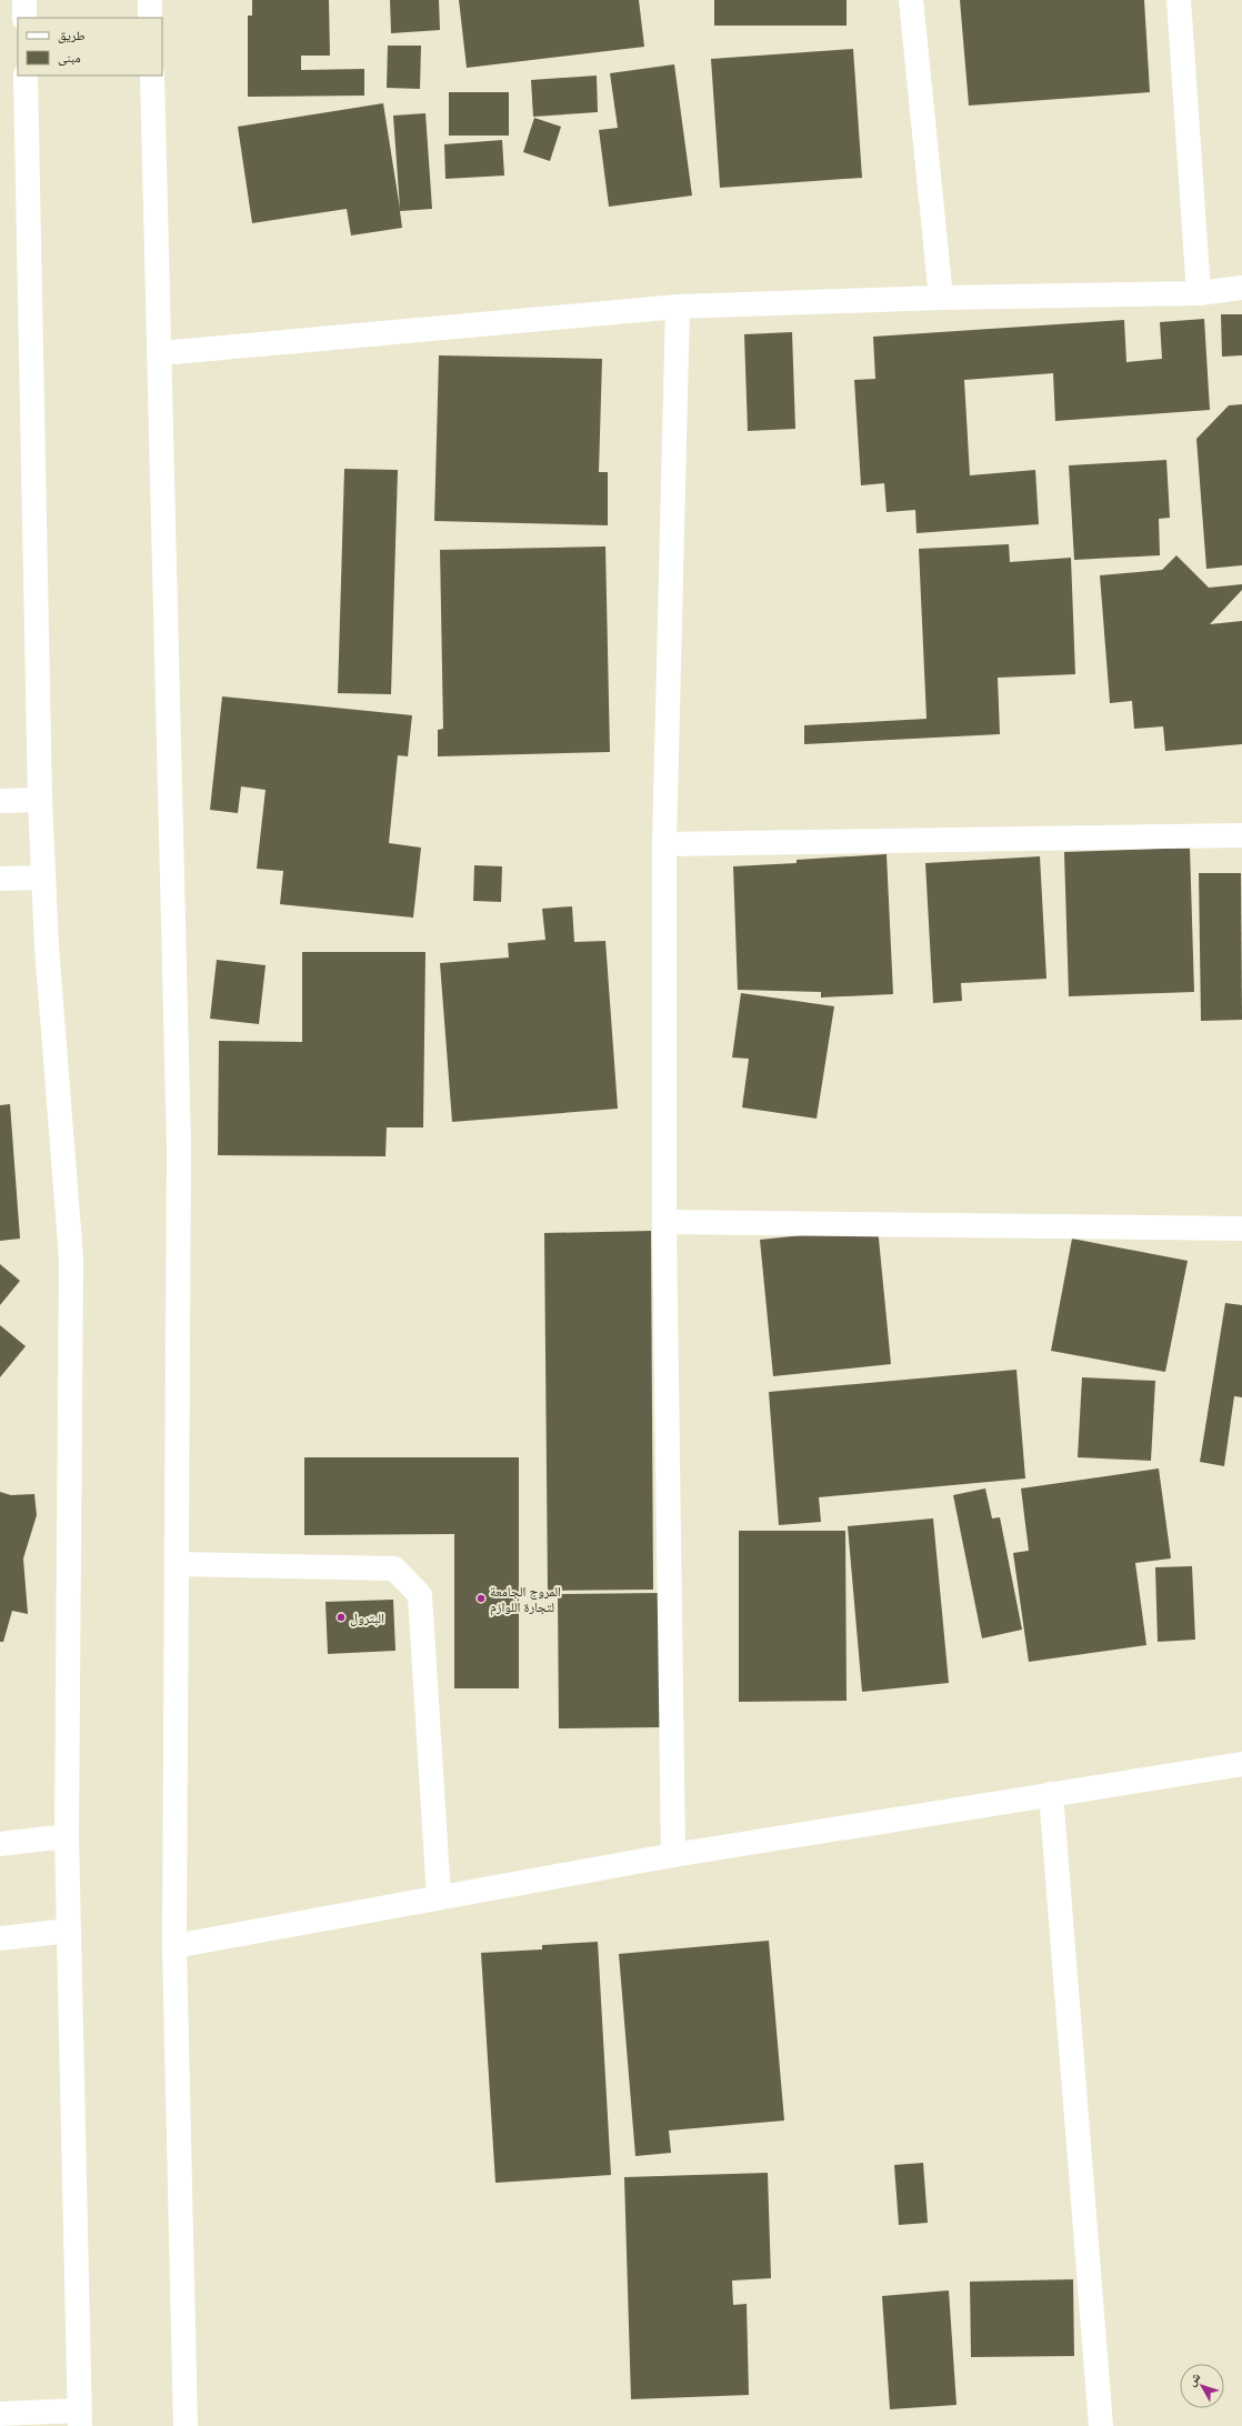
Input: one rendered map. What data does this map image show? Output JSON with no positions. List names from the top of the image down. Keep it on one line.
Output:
{"places":["المروج الجامعة لتجارة اللوازم","البترول"],"legend":["طريق","مبنى"],"north":"top left"}
